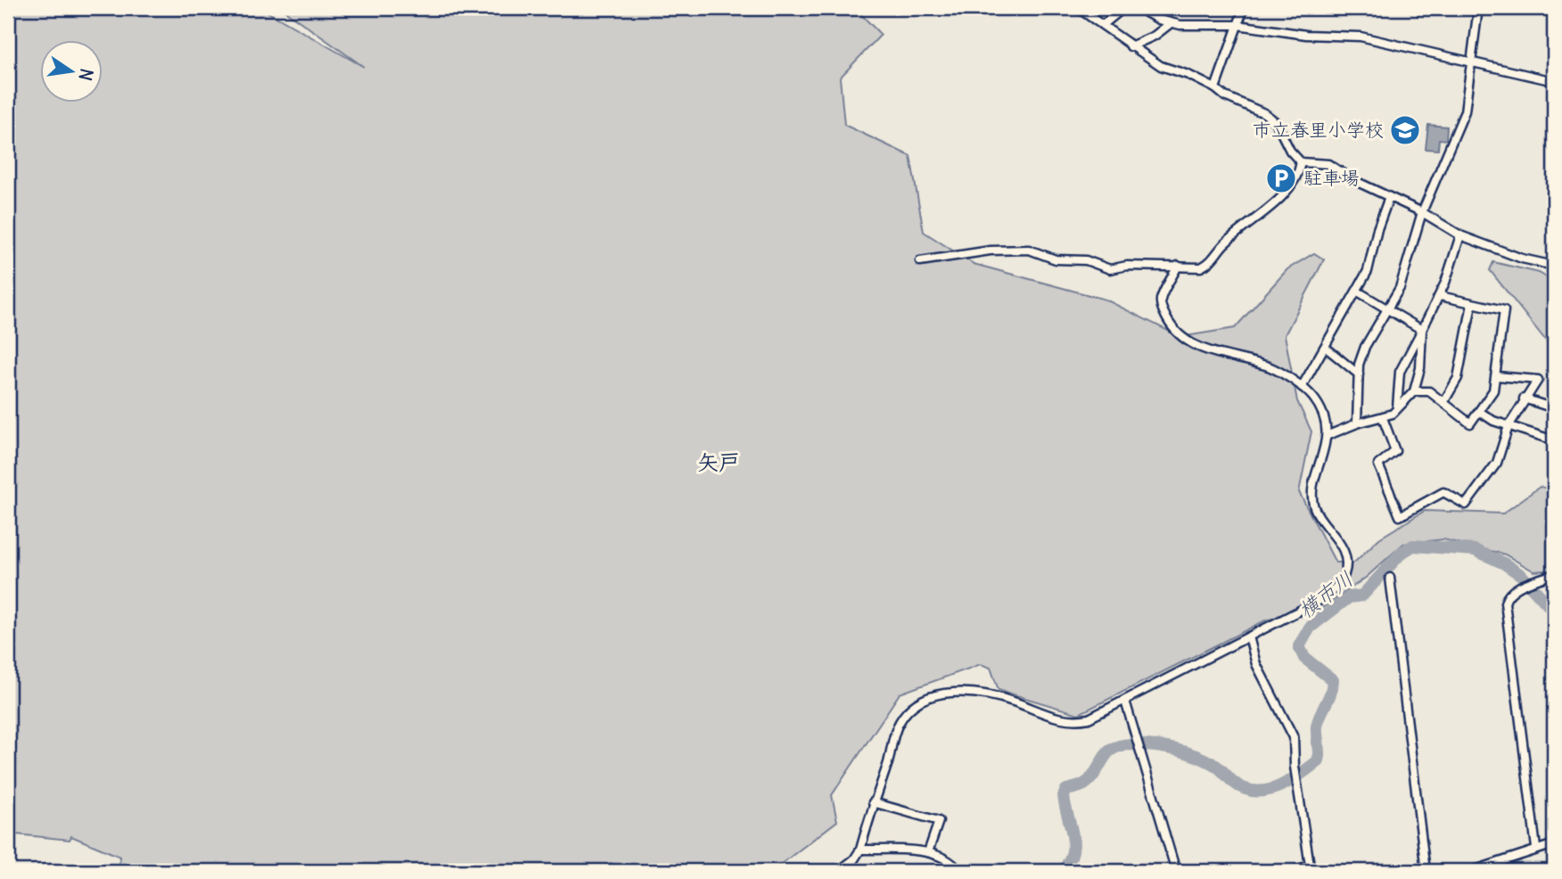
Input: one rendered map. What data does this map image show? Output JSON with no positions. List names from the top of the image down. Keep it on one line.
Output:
{"districts":["矢戸"],"water":["横市川"],"places":{"school or university":["市立春里小学校"],"parking":["駐車場"]},"north":"right"}
